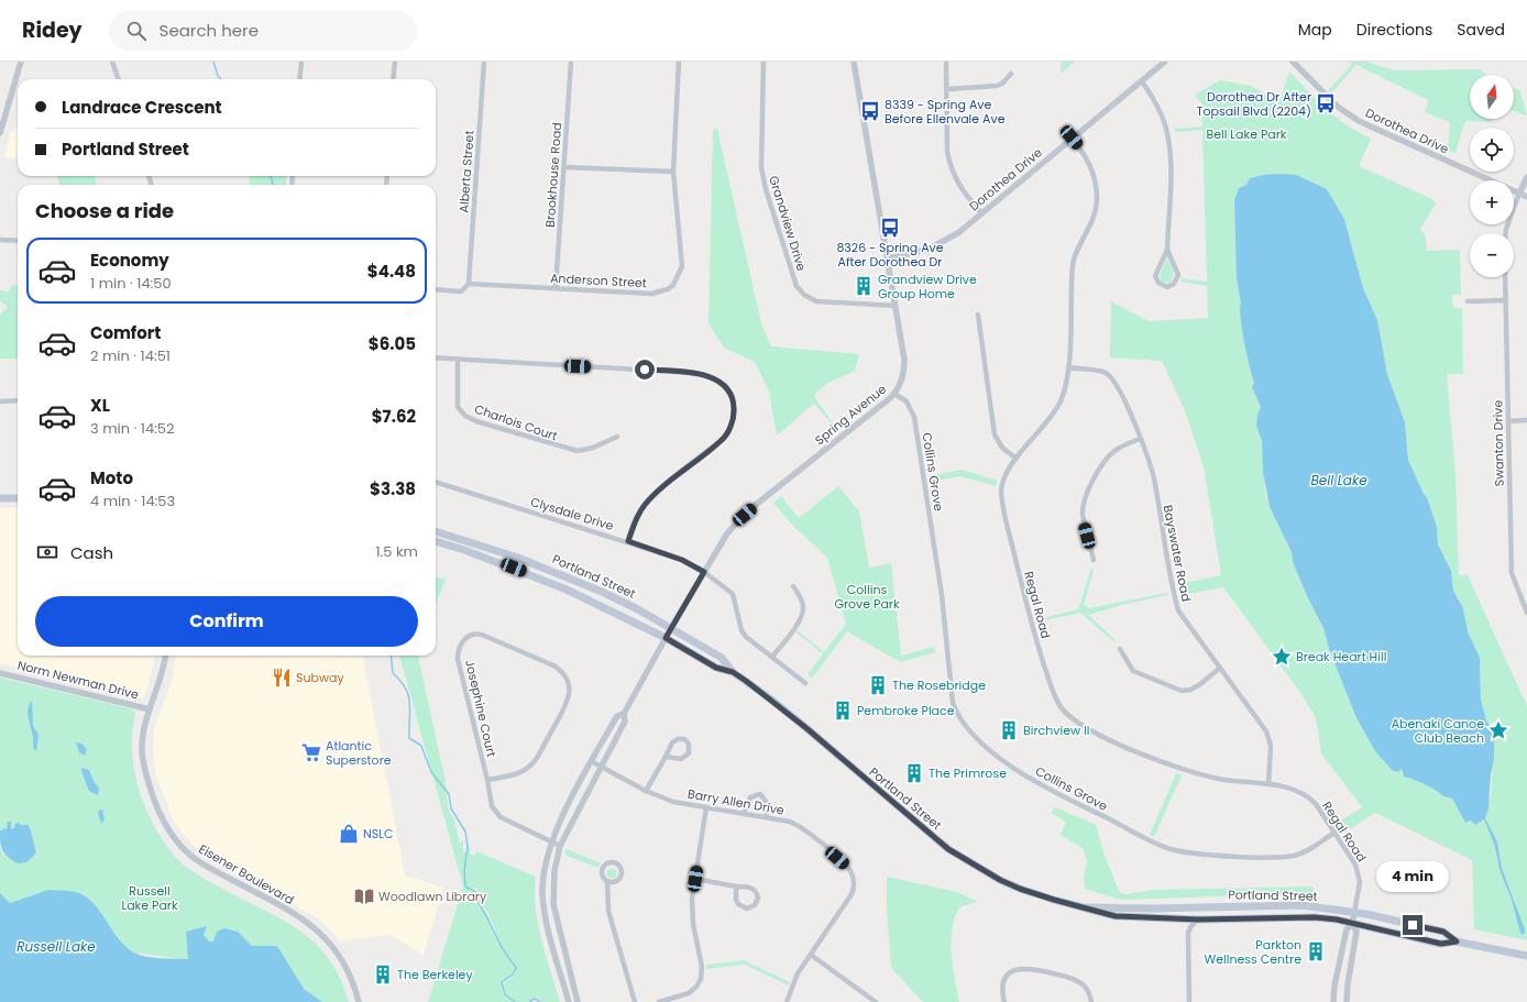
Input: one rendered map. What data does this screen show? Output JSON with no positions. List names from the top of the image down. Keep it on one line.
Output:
{"streets":{"main road":["Portland Street"],"street":["Dorothea Drive","Alberta Street","Brookhouse Road","Grandview Drive","Anderson Street","Spring Avenue","Charlois Court","Swanton Drive","Collins Grove","Clysdale Drive","Bayswater Road","Regal Road","Norm Newman Drive","Josephine Court","Barry Allen Drive","Eisener Boulevard"]},"crossings":[["Dorothea Drive","Spring Avenue"],["Dorothea Drive","Regal Road"],["Alberta Street","Anderson Street"],["Brookhouse Road","Anderson Street"],["Grandview Drive","Spring Avenue"],["Spring Avenue","Collins Grove"],["Spring Avenue","Clysdale Drive"],["Spring Avenue","Portland Street"],["Collins Grove","Regal Road"],["Bayswater Road","Regal Road"],["Portland Street","Regal Road"],["Norm Newman Drive","Eisener Boulevard"]],"water":["Bell Lake","Russell Lake"],"parks":["Bell Lake Park","Collins Grove Park","Russell Lake Park"],"places":{"bus stop":["Dorothea Dr After Topsail Blvd (2204)","8339 - Spring Ave Before Ellenvale Ave","8326 - Spring Ave After Dorothea Dr"],"building":["Grandview Drive Group Home","The Rosebridge","Pembroke Place","Birchview II","The Primrose","Parkton Wellness Centre","The Berkeley"],"place":["Break Heart Hill","Abenaki Canoe Club Beach"],"restaurant":["Subway"],"supermarket":["Atlantic Superstore"],"shop":["NSLC"],"library":["Woodlawn Library"]},"north":"top","page":{"header":"Ridey","search":"Search here","nav":["Map","Directions","Saved"],"map_buttons":["+","−"],"banner":["Landrace Crescent","Portland Street"],"heading":"Choose a ride","list":[{"name":"Economy","note":"1 min · 14:50","value":"$4.48"},{"name":"Comfort","note":"2 min · 14:51","value":"$6.05"},{"name":"XL","note":"3 min · 14:52","value":"$7.62"},{"name":"Moto","note":"4 min · 14:53","value":"$3.38"}],"pay":["Cash","1.5 km"],"buttons":"Confirm","bubble":"4 min"}}
